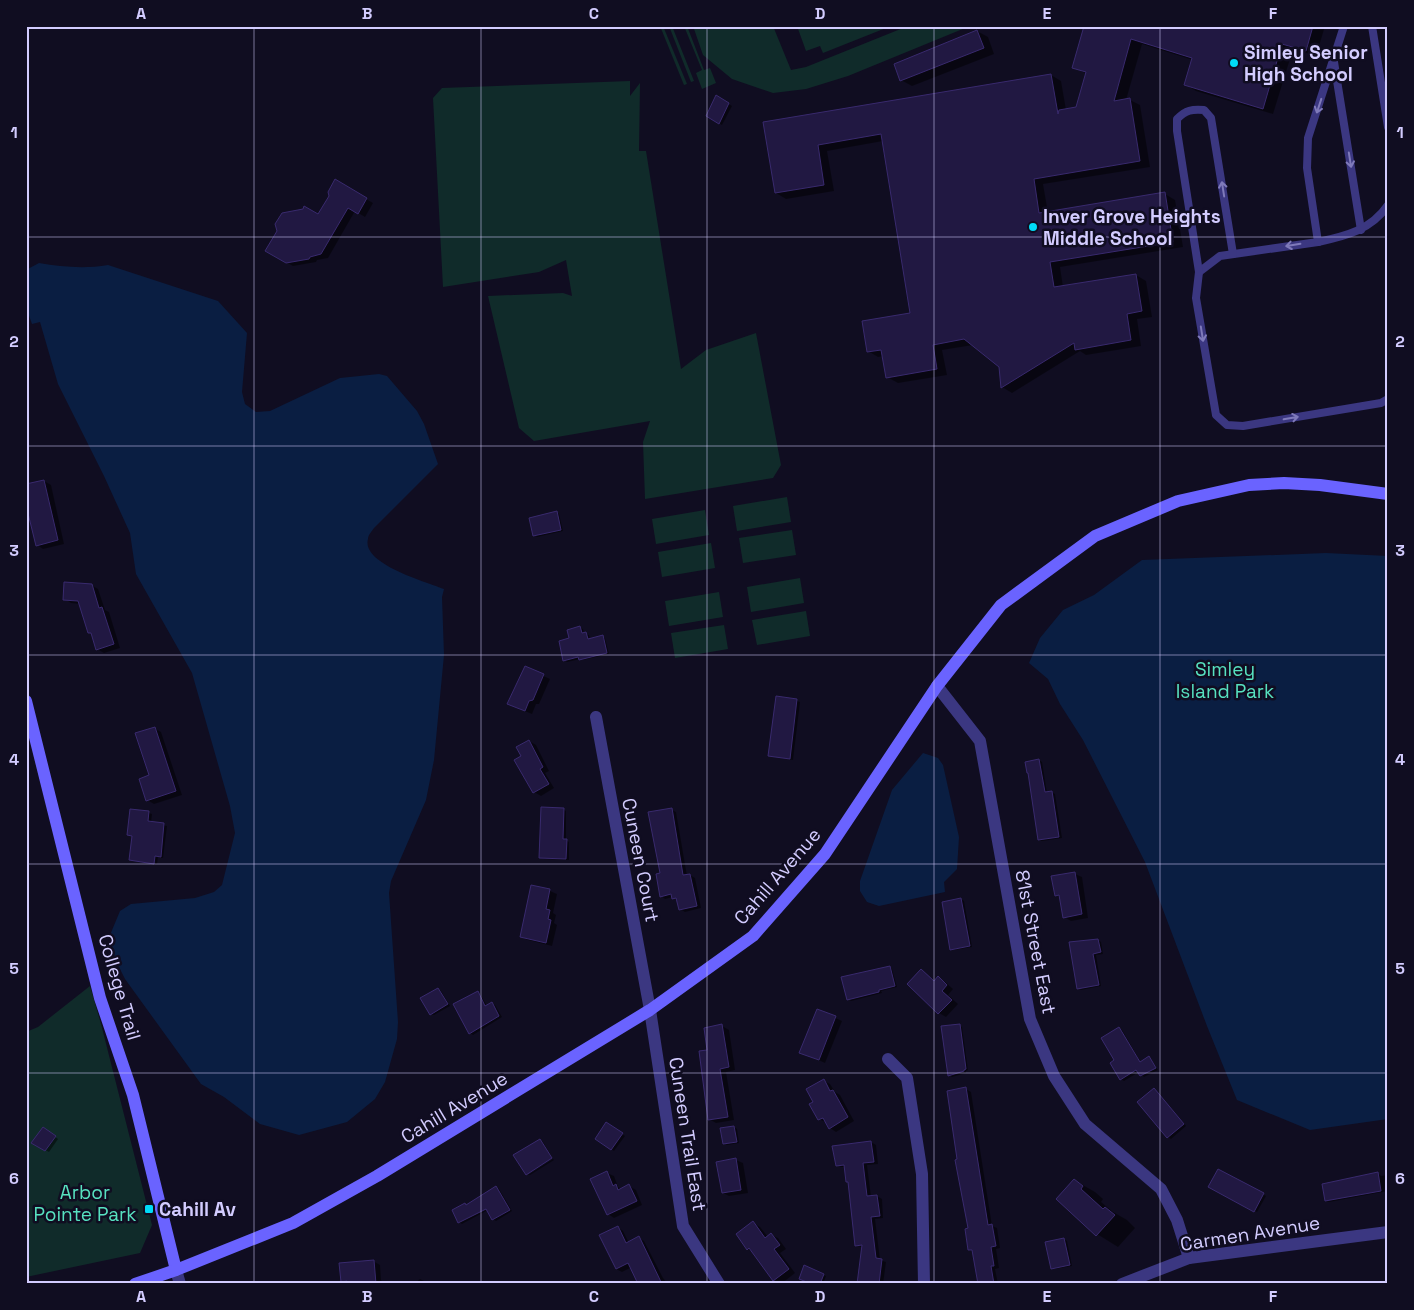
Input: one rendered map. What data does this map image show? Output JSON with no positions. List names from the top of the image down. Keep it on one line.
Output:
{"streets":{"street":["Cuneen Court","Cahill Avenue","81st Street East","College Trail","Cuneen Trail East","Carmen Avenue"]},"crossings":[["Cuneen Court","Cahill Avenue"],["Cuneen Court","Cuneen Trail East"],["Cahill Avenue","81st Street East"],["Cahill Avenue","College Trail"],["Cahill Avenue","Cuneen Trail East"],["81st Street East","Carmen Avenue"]],"parks":["Simley Island Park","Arbor Pointe Park"],"places":{"other":["Simley Senior High School","Inver Grove Heights Middle School"],"transit":["Cahill Av"]},"grid":{"columns":["A","B","C","D","E","F"],"rows":["1","2","3","4","5","6"]}}
